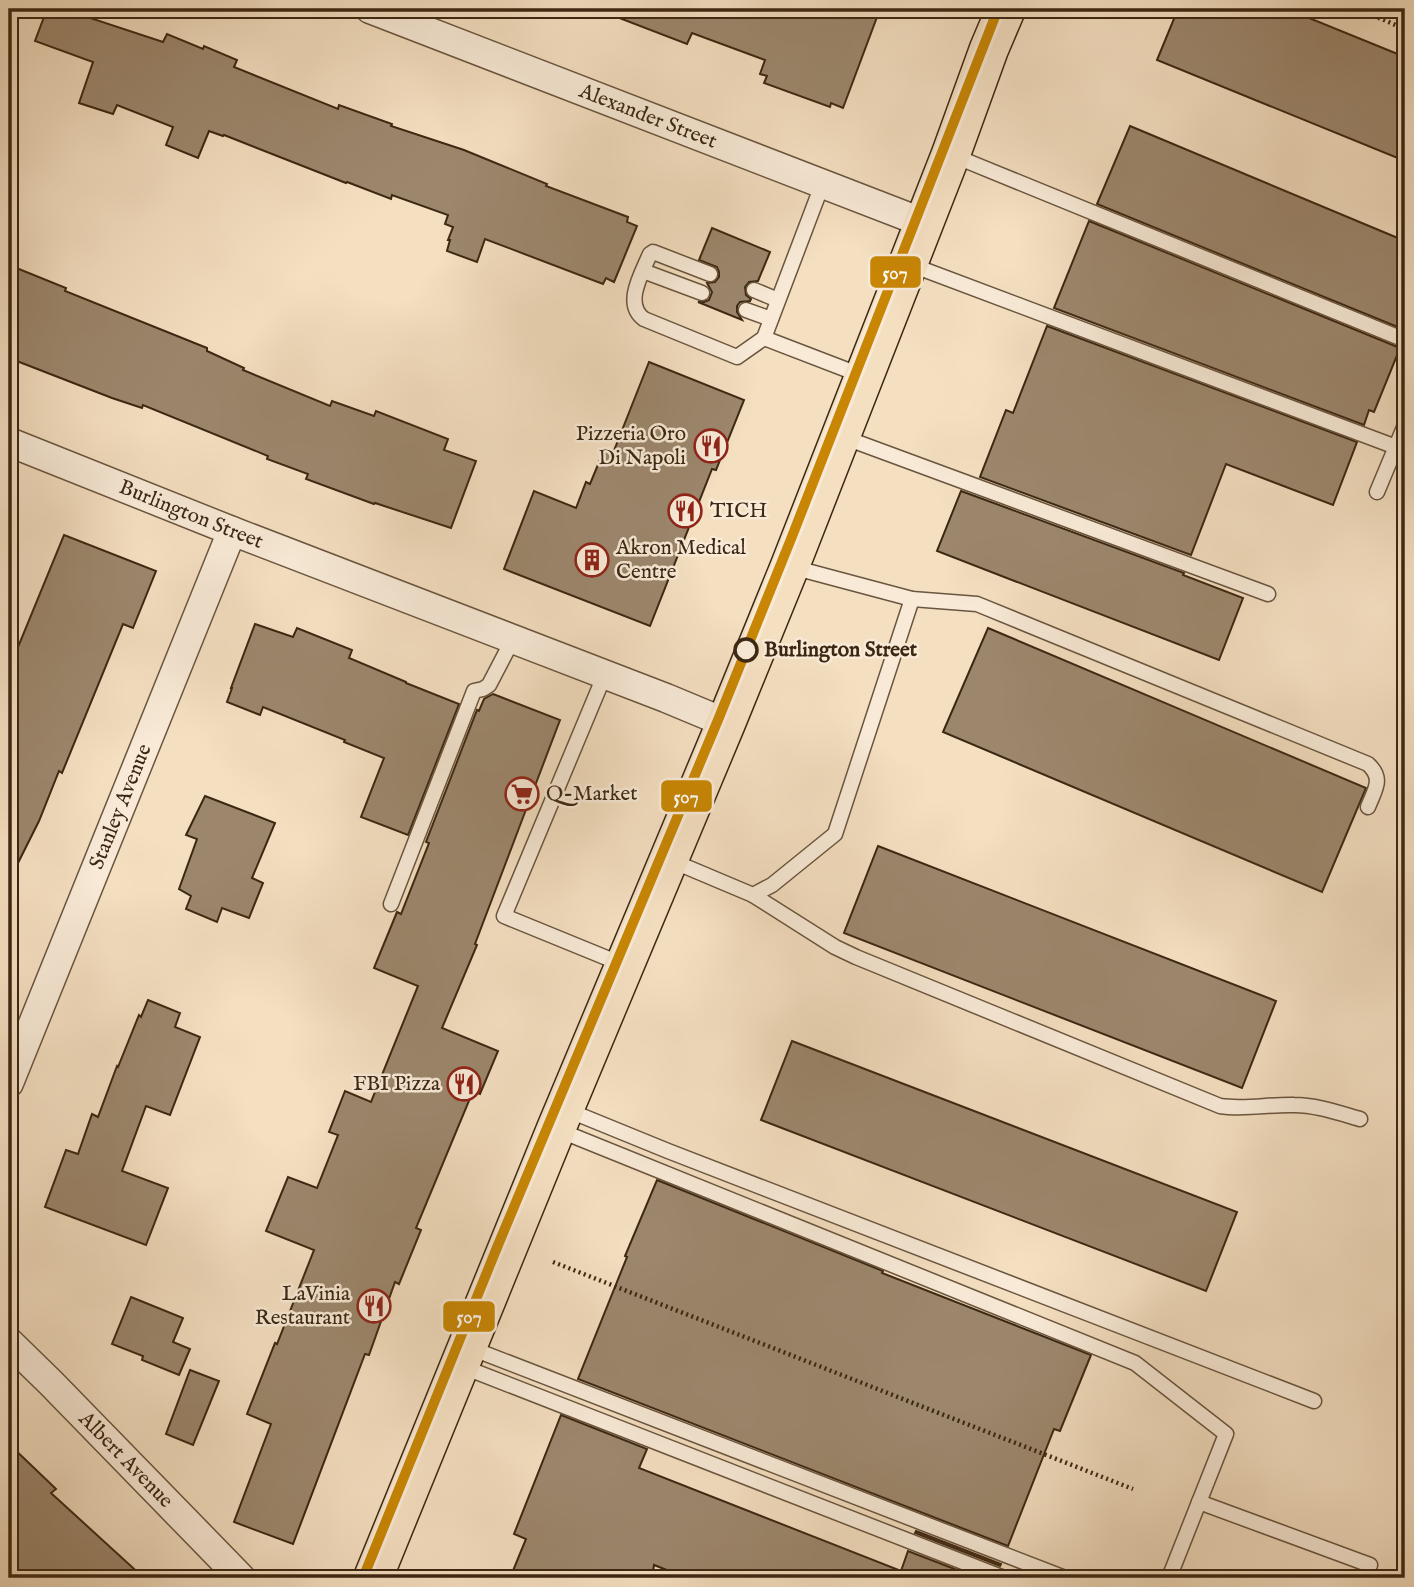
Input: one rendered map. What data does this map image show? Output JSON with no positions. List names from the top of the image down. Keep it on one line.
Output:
{"streets":{"street":["Alexander Street","Burlington Street","Stanley Avenue","Albert Avenue"]},"crossings":[["Burlington Street","Stanley Avenue"]],"places":{"restaurant":["Pizzeria Oro Di Napoli","TICH","FBI Pizza","LaVinia Restaurant"],"building":["Akron Medical Centre"],"other":["Burlington Street"],"supermarket":["Q-Market"]},"lines":["transit line 507"]}
